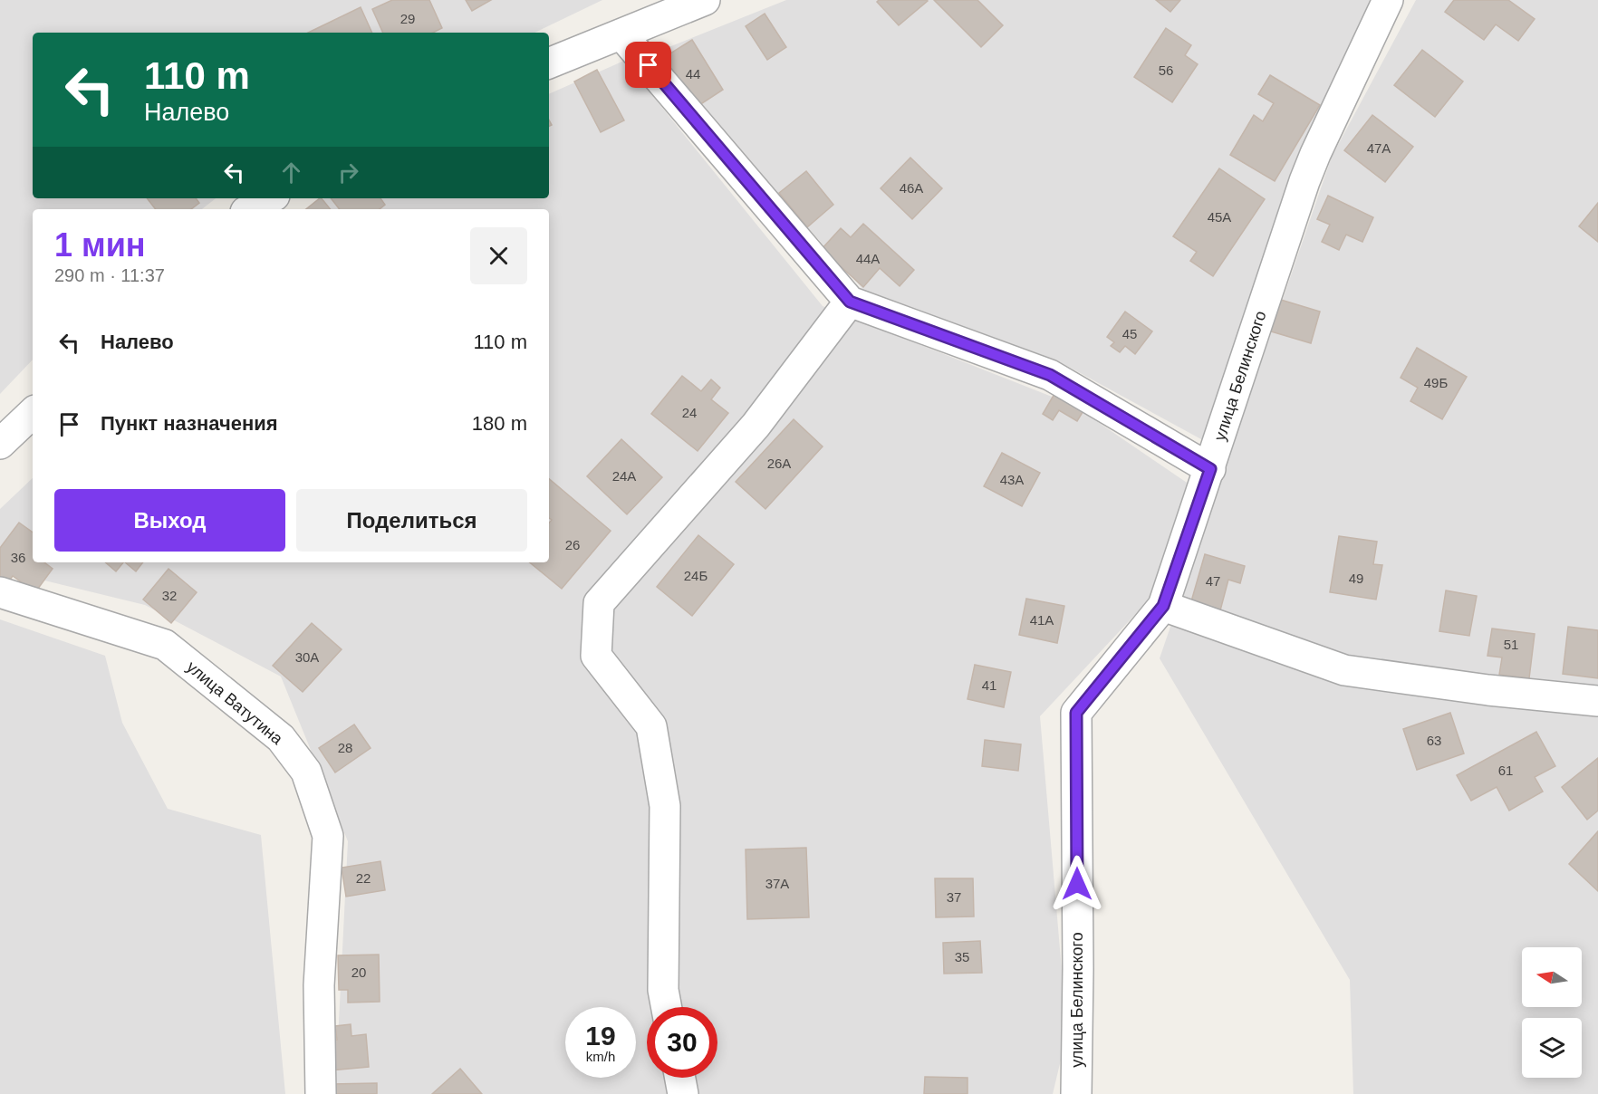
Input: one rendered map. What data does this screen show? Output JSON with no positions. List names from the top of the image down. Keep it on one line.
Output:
{"streets":{"street":["улица Белинского","улица Ватутина"]},"house_numbers":["29","56","44","47А","46А","45А","44А","45","49Б","24","26А","24А","43А","26","36","24Б","49","47","32","41А","51","30А","41","63","28","61","22","37А","37","35","20"],"north":"left","page":{"turn":["110 m","Налево"],"heading":["1 мин","290 m · 11:37"],"list":[{"name":"Налево","value":"110 m"},{"name":"Пункт назначения","value":"180 m"}],"buttons":["Выход","Поделиться"],"speed":"19 km/h","limit":"30"}}
